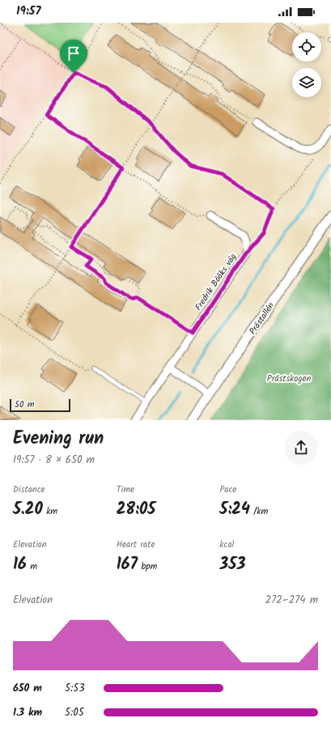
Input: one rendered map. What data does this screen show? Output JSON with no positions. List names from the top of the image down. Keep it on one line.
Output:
{"streets":{"street":["Fredrik Bööks väg","Prästallén"]},"parks":["Prästskogen"],"scale_bar":"50 m","page":{"status":"19:57","scale":"50 m","heading":["Evening run","19:57 · 8 × 650 m"],"stats":[["Distance","5.20 km"],["Time","28:05"],["Pace","5:24 /km"],["Elevation","16 m"],["Heart rate","167 bpm"],["kcal","353"]],"chart":["Elevation","272–274 m"],"list":[{"name":"650 m","note":"5:53"},{"name":"1.3 km","note":"5:05"}]}}
